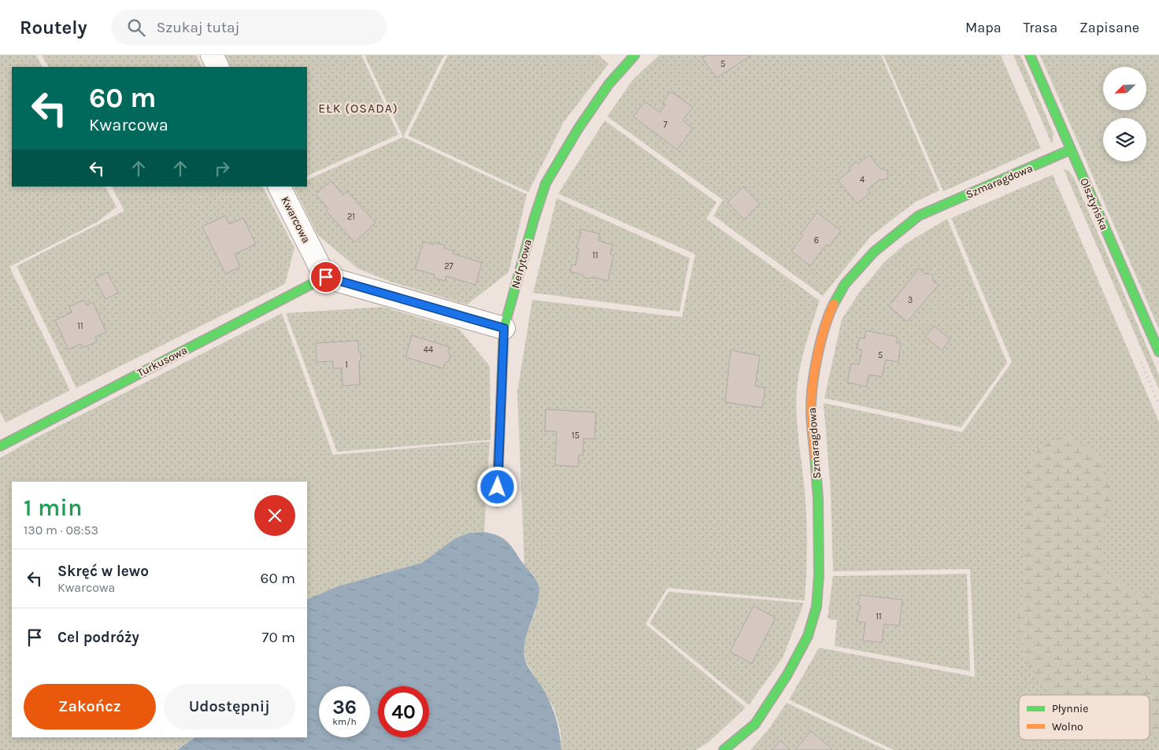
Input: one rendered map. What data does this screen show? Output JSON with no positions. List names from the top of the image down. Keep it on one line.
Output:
{"streets":{"street":["Szmaragdowa","Olsztyńska","Kwarcowa","Nefrytowa","Turkusowa"]},"crossings":[["Szmaragdowa","Olsztyńska"],["Kwarcowa","Turkusowa"]],"districts":["EŁK (OSADA)"],"house_numbers":["5","7","4","21","6","11","27","3","11","44","5","1","15","11"],"legend":["Płynnie","Wolno"],"north":"bottom left","page":{"header":"Routely","search":"Szukaj tutaj","nav":["Mapa","Trasa","Zapisane"],"turn":["60 m","Kwarcowa"],"heading":["1 min","130 m · 08:53"],"list":[{"name":"Skręć w lewo","note":"Kwarcowa","value":"60 m"},{"name":"Cel podróży","value":"70 m"}],"buttons":["Zakończ","Udostępnij"],"speed":"36 km/h","limit":"40"}}
